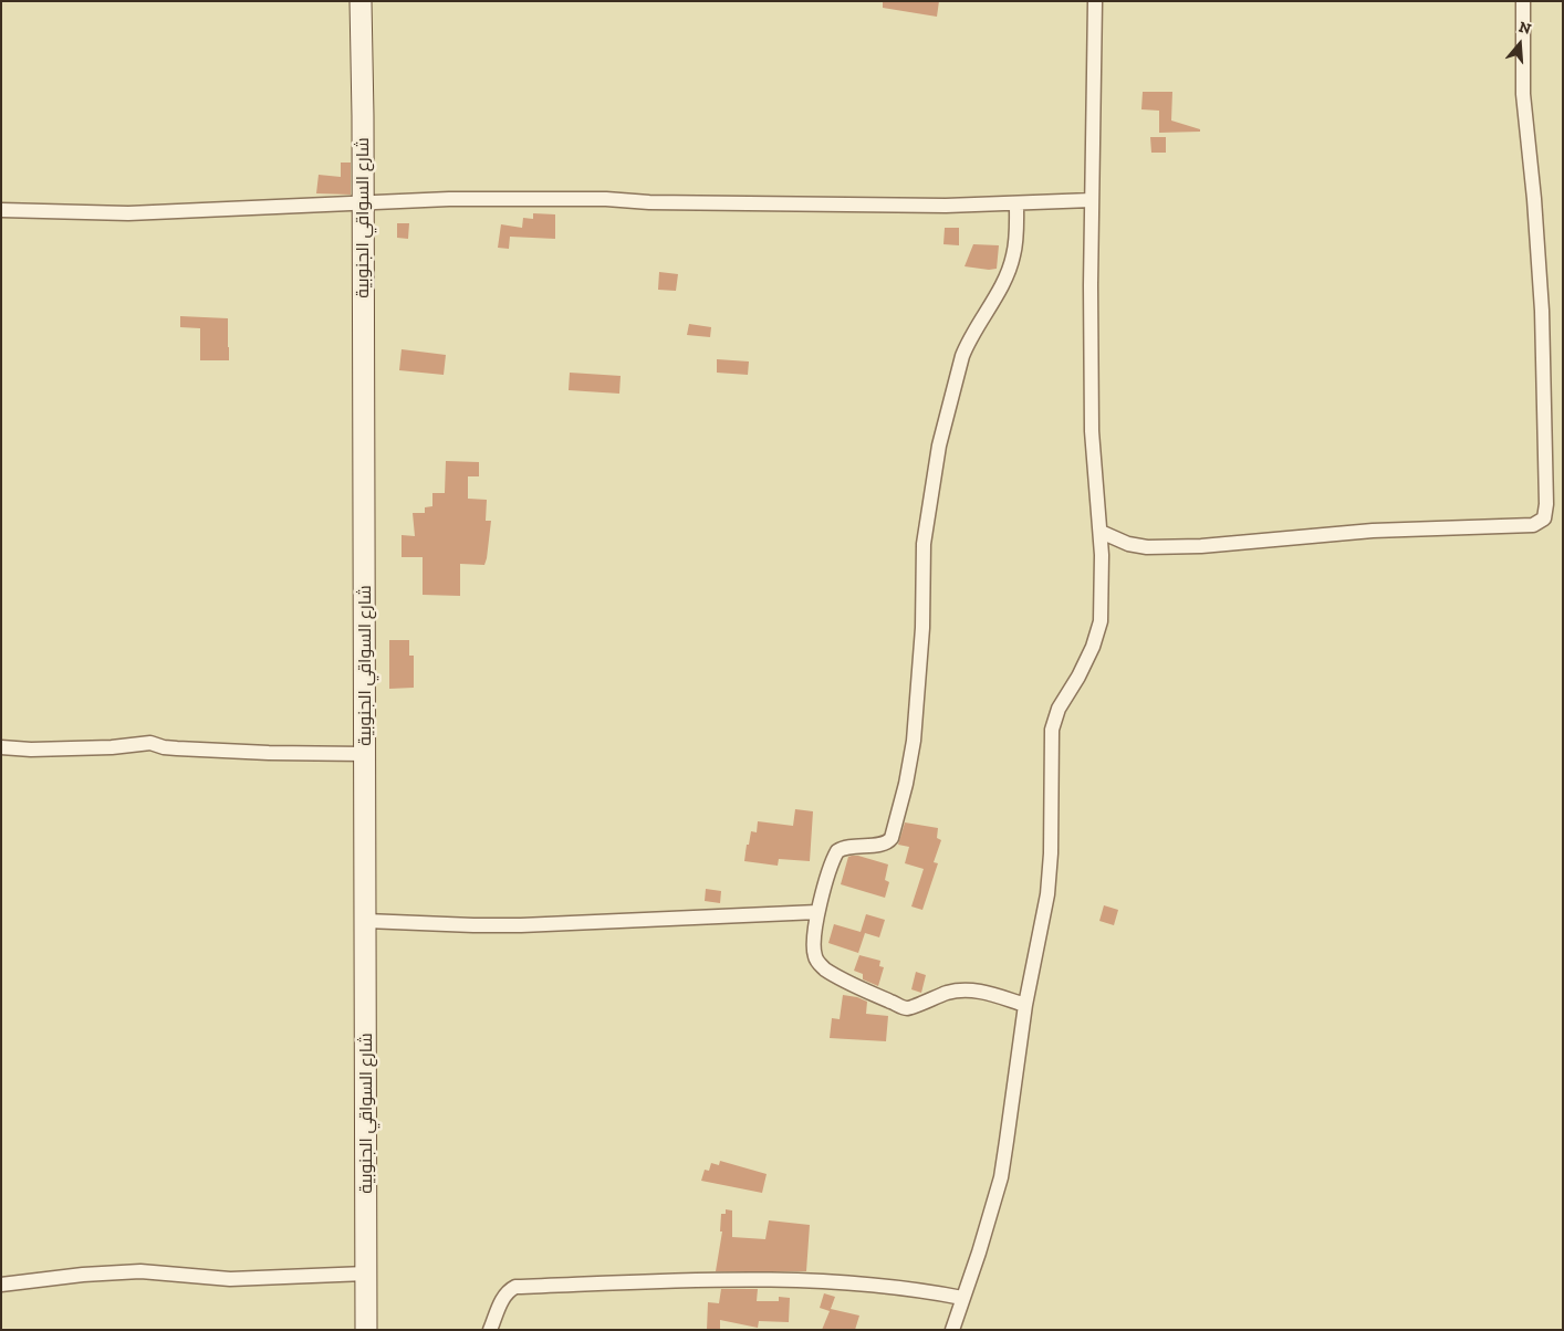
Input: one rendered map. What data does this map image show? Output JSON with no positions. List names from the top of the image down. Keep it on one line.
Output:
{"streets":{"street":["شارع السواقي الجنوبية"]},"north":"top"}
